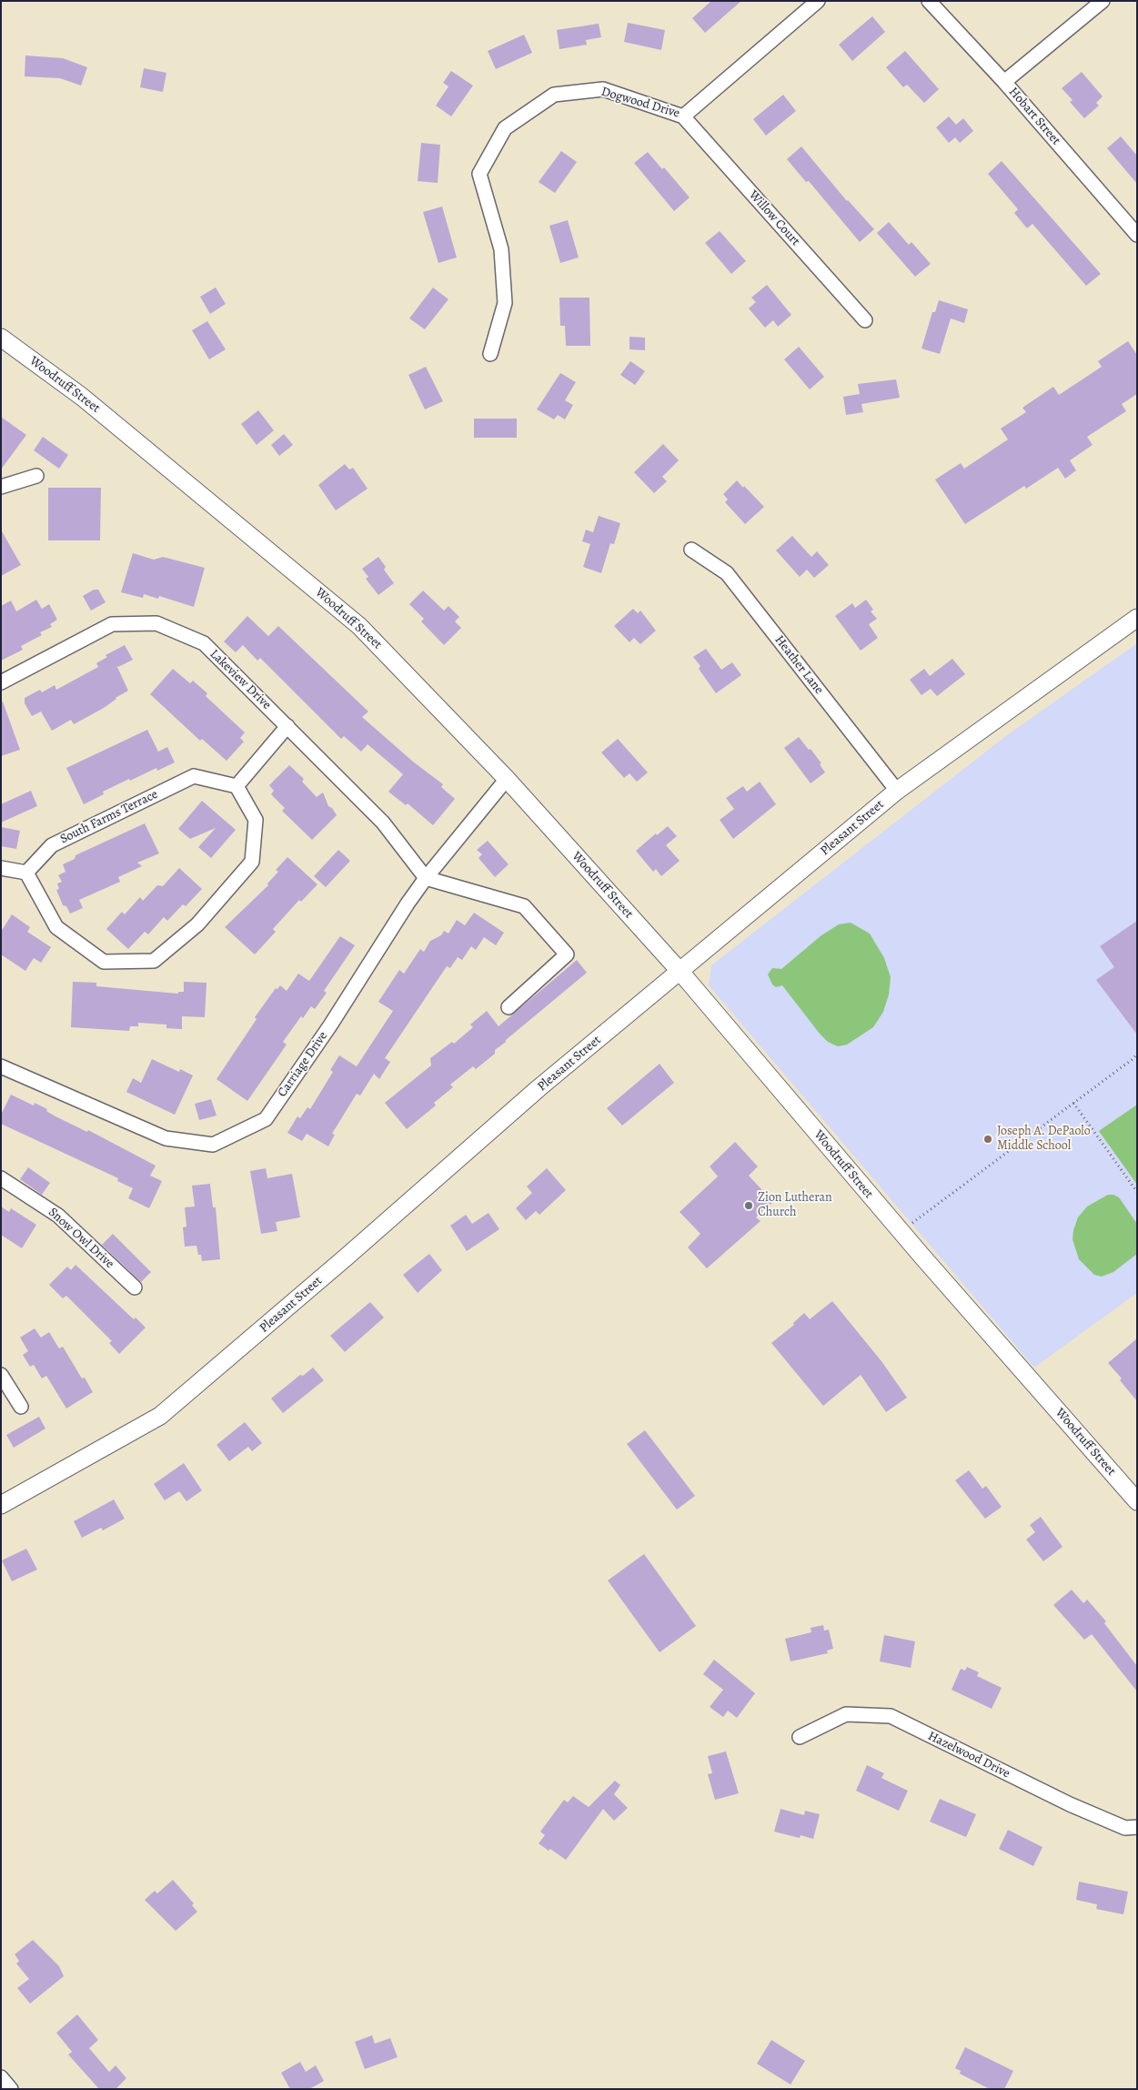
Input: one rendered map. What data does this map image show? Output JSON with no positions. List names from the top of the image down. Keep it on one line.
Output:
{"streets":{"street":["Dogwood Drive","Hobart Street","Willow Court","Woodruff Street","Heather Lane","Lakeview Drive","South Farms Terrace","Pleasant Street","Carriage Drive","Snow Owl Drive","Hazelwood Drive"]},"crossings":[["Dogwood Drive","Willow Court"],["Woodruff Street","Pleasant Street"],["Woodruff Street","Carriage Drive"],["Heather Lane","Pleasant Street"],["Lakeview Drive","Carriage Drive"]],"places":["Joseph A. DePaolo Middle School","Zion Lutheran Church"]}
